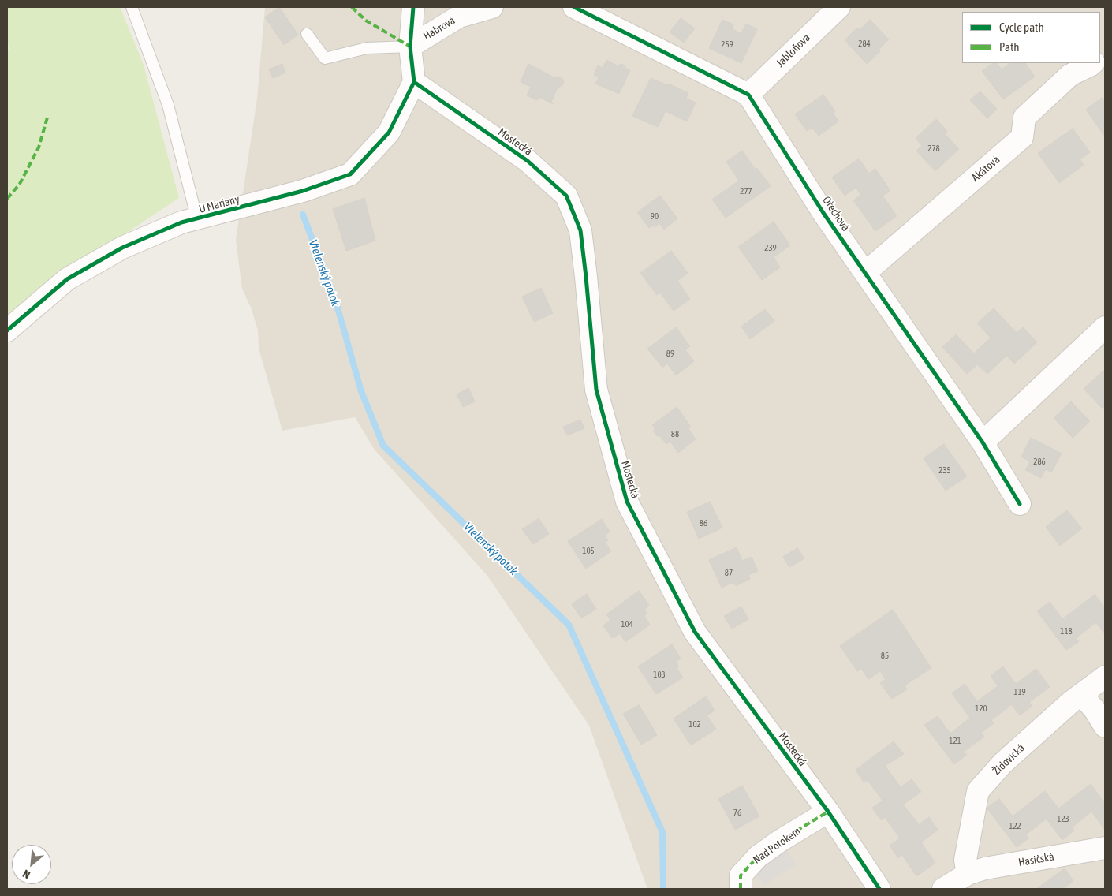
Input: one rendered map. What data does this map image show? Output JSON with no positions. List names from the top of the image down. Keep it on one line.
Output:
{"streets":{"street":["Habrová","Jabloňová","Mostecká","Akátová","U Mariany","Ořechová","Židovická","Nad Potokem","Hasičská"]},"crossings":[["Jabloňová","Ořechová"],["Mostecká","U Mariany"],["Mostecká","Nad Potokem"],["Akátová","Ořechová"],["Židovická","Hasičská"]],"water":["Vtelenský potok"],"house_numbers":["284","259","278","277","90","239","89","88","286","235","86","105","87","104","118","85","103","119","120","102","121","76","123","122"],"legend":["Cycle path","Path"],"north":"bottom left"}
